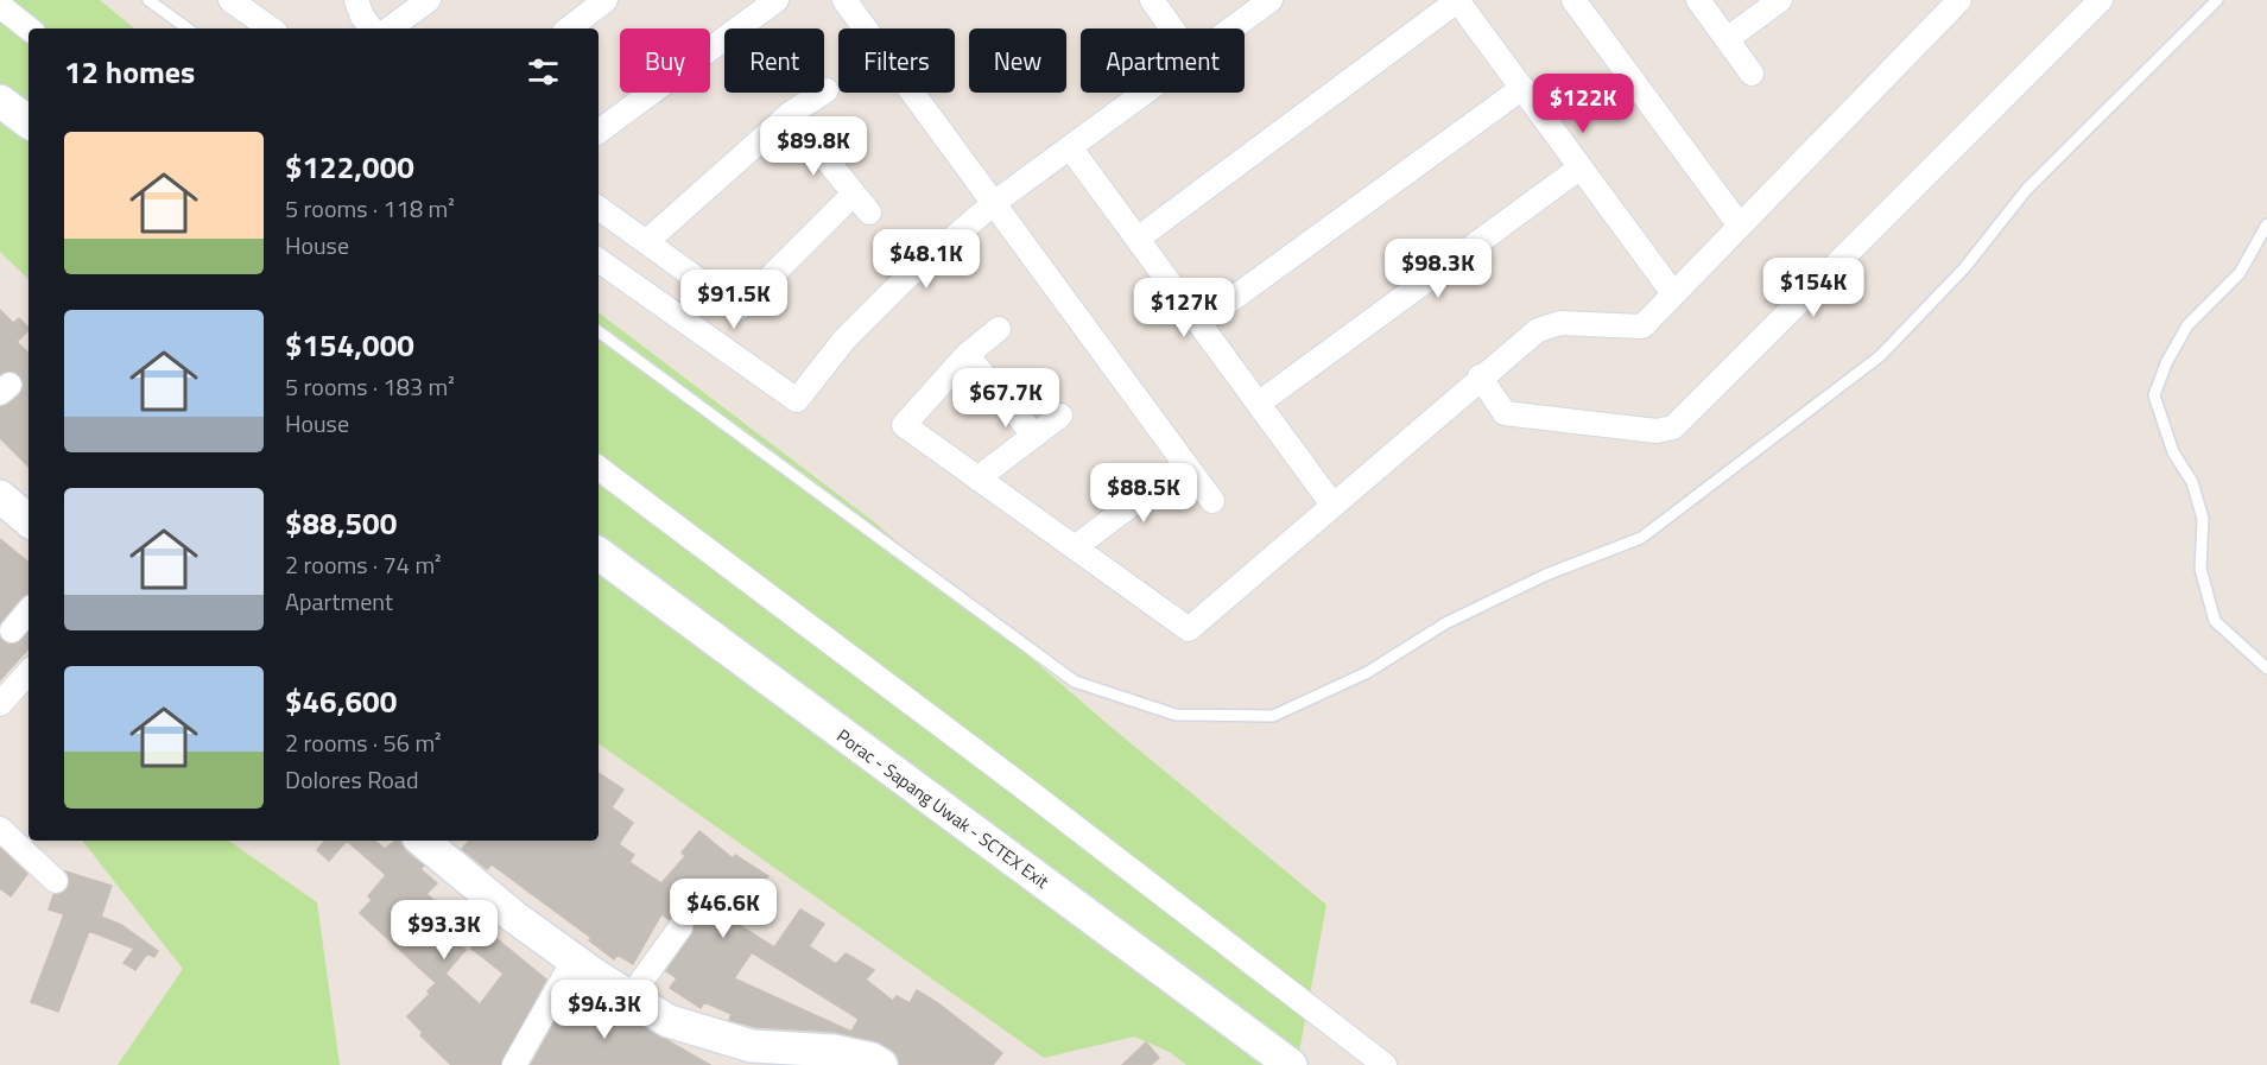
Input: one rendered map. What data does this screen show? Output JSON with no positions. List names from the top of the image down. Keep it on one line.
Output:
{"streets":{"main road":["Porac - Sapang Uwak - SCTEX Exit"]},"page":{"chip":["Buy","Rent","Filters","New","Apartment"],"heading":"12 homes","price":["$122K","$89.8K","$48.1K","$98.3K","$154K","$91.5K","$127K","$67.7K","$88.5K","$46.6K","$93.3K","$94.3K"],"list":[{"name":"$122,000","note":"5 rooms · 118 m² · House"},{"name":"$154,000","note":"5 rooms · 183 m² · House"},{"name":"$88,500","note":"2 rooms · 74 m² · Apartment"},{"name":"$46,600","note":"2 rooms · 56 m² · Dolores Road"}]}}
